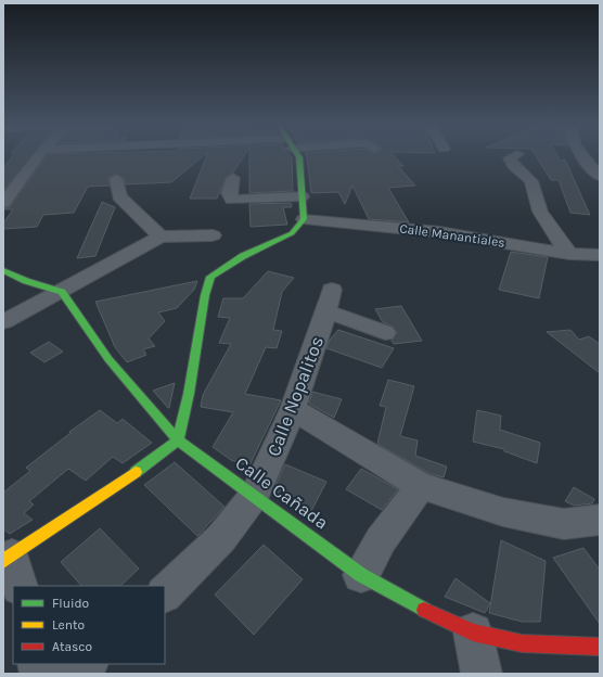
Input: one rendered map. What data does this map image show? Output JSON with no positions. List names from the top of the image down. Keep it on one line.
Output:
{"streets":{"street":["Calle Manantiales","Calle Nopalitos","Calle Cañada"]},"crossings":[["Calle Nopalitos","Calle Cañada"]],"legend":["Fluido","Lento","Atasco"]}
